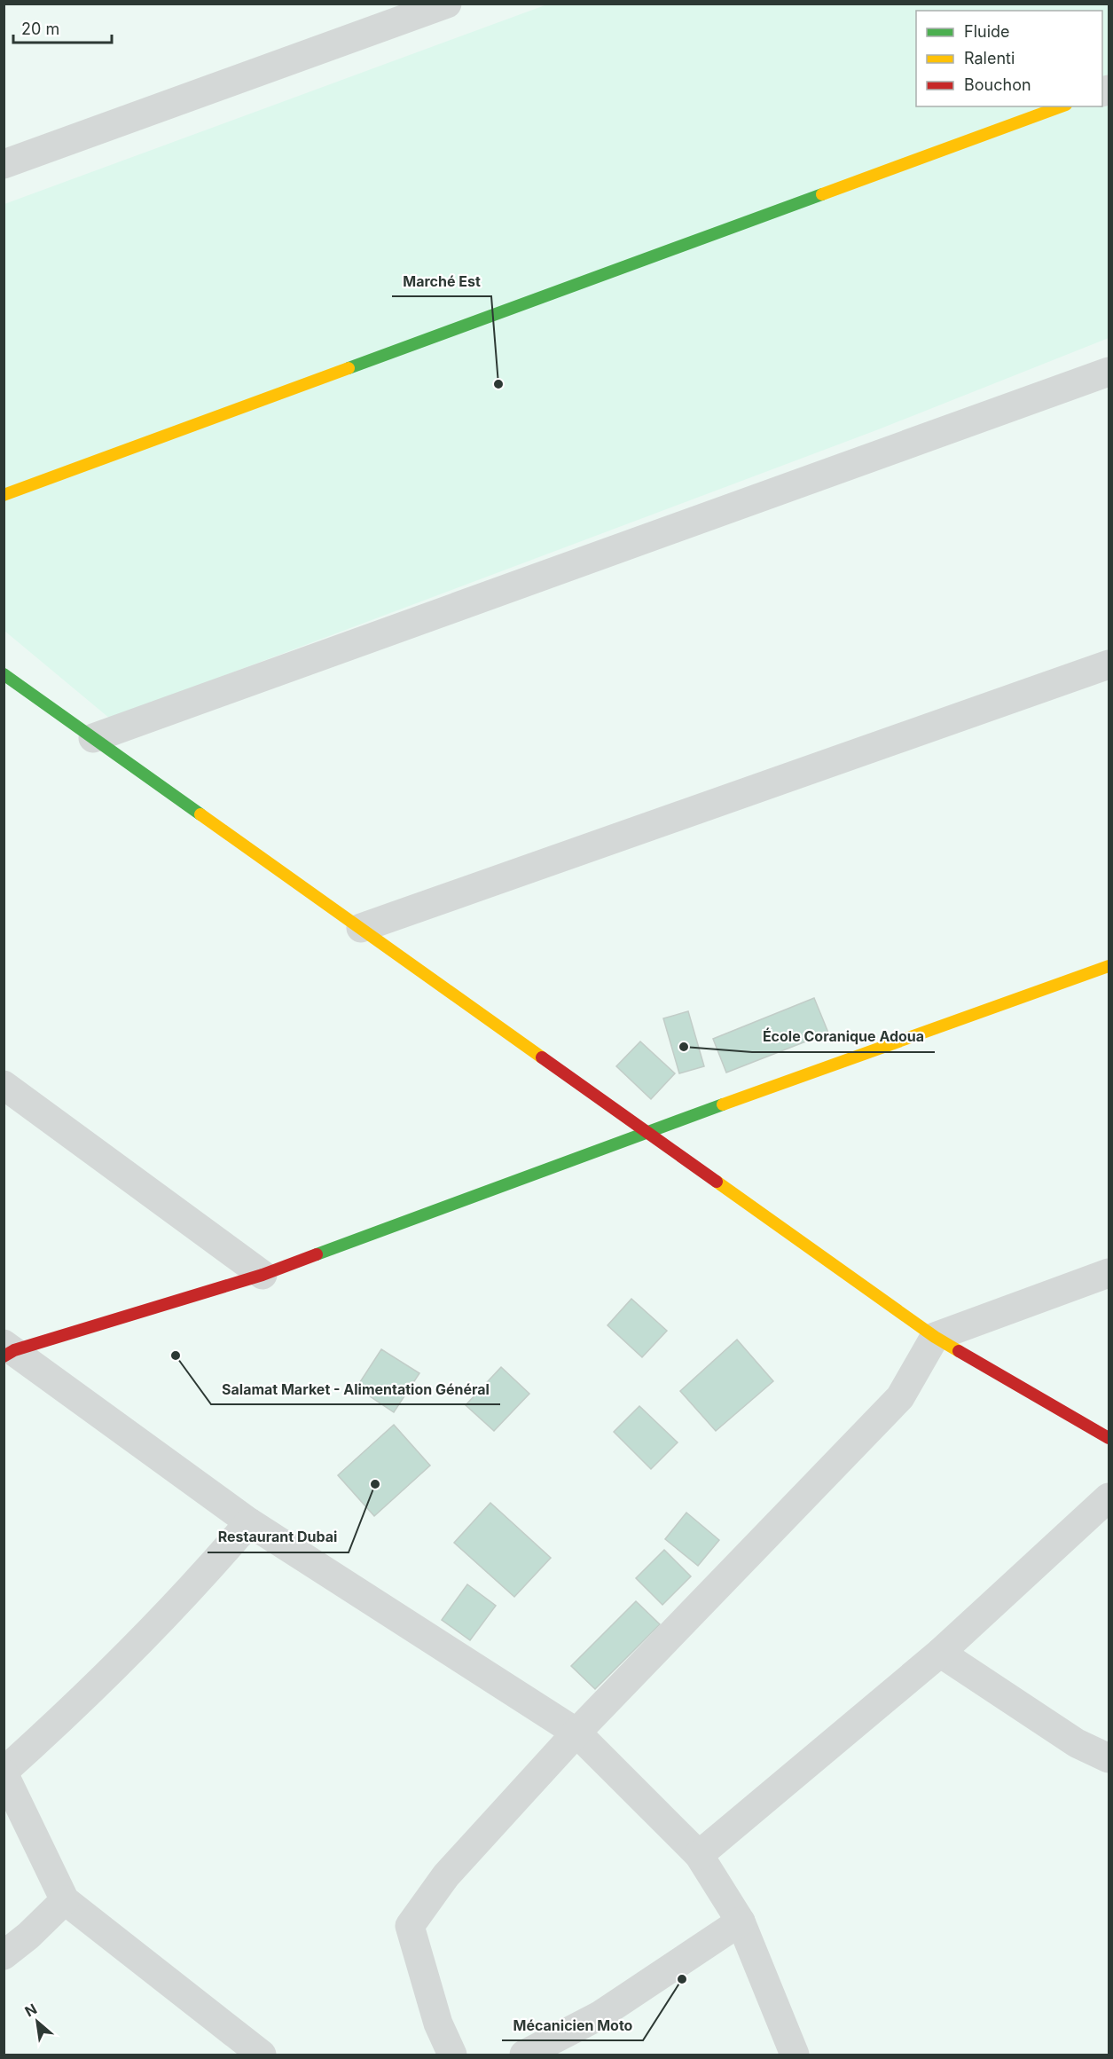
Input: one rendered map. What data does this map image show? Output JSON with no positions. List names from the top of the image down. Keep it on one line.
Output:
{"places":["Marché Est","École Coranique Adoua","Salamat Market - Alimentation Général","Restaurant Dubai","Mécanicien Moto"],"legend":["Fluide","Ralenti","Bouchon"],"scale_bar":"20 m","north":"top left"}
